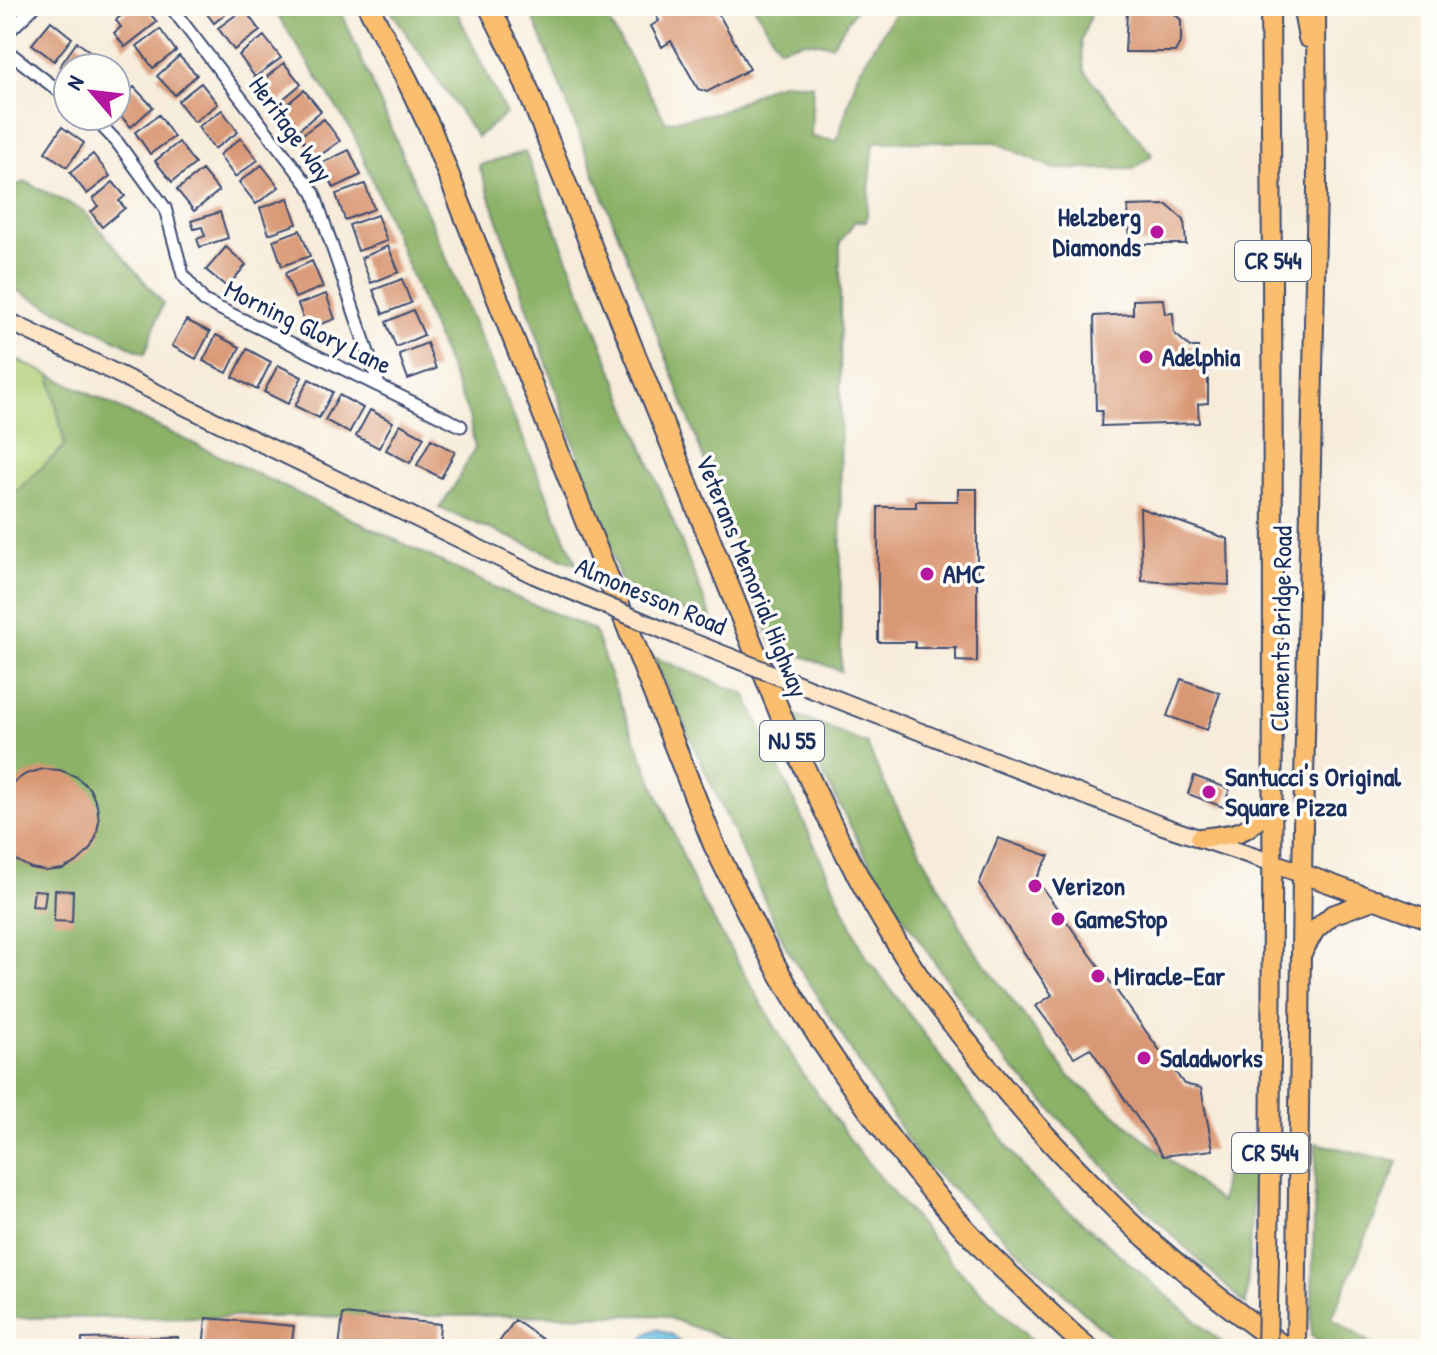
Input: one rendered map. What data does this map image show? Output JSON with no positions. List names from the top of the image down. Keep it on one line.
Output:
{"streets":{"highway":["Veterans Memorial Highway","NJ 55"],"main road":["CR 544","Almonesson Road","Clements Bridge Road"],"street":["Heritage Way","Morning Glory Lane"]},"crossings":[["Heritage Way","Morning Glory Lane"],["Almonesson Road","Clements Bridge Road"]],"places":["Helzberg Diamonds","Adelphia","AMC","Santucci's Original Square Pizza","Verizon","GameStop","Miracle-Ear","Saladworks"],"north":"top left"}
